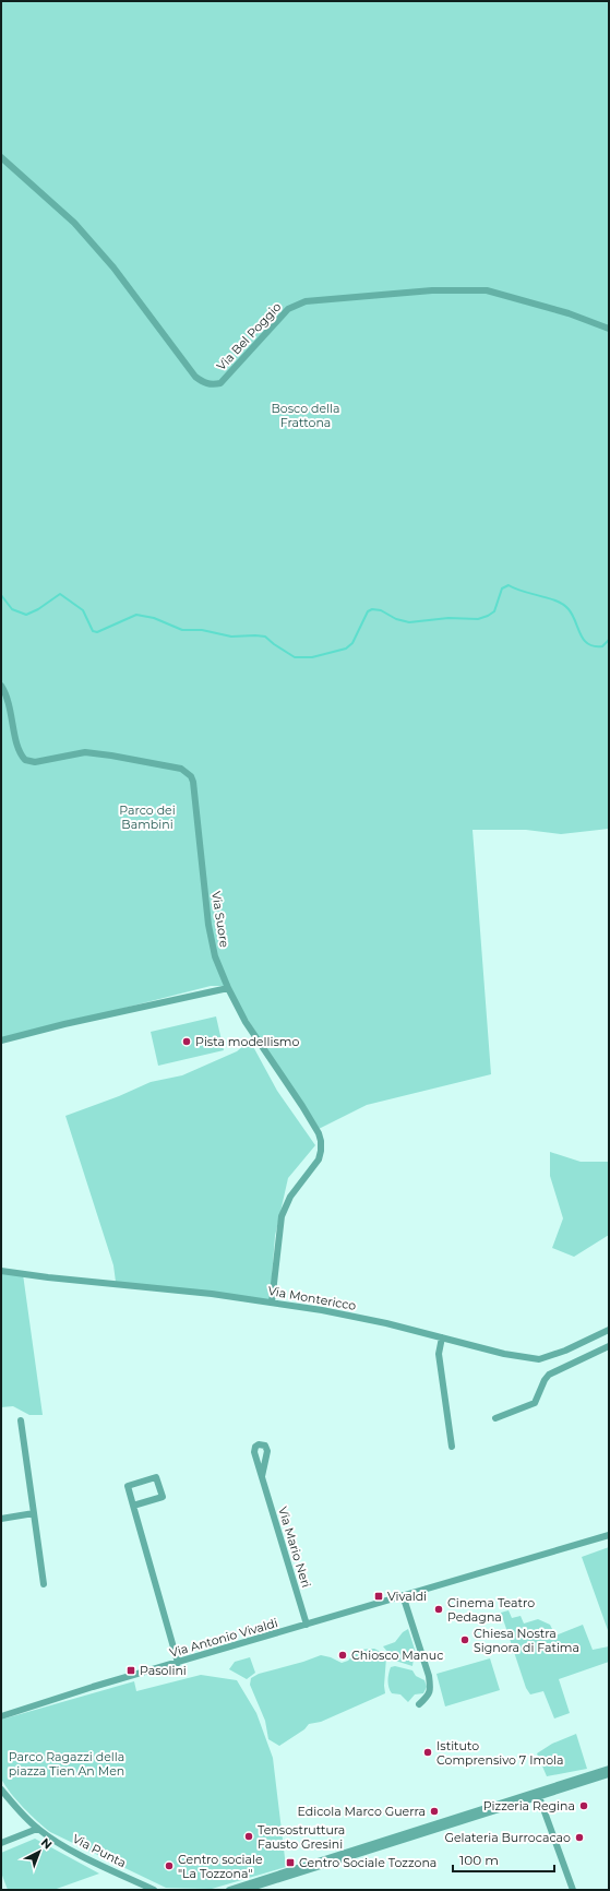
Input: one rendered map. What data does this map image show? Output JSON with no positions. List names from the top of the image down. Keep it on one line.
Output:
{"streets":{"street":["Via Bel Poggio","Via Suore","Via Montericco","Via Mario Neri","Via Antonio Vivaldi","Via Punta"]},"crossings":[["Via Suore","Via Montericco"],["Via Mario Neri","Via Antonio Vivaldi"]],"parks":["Bosco della Frattona","Parco dei Bambini","Parco Ragazzi della piazza Tien An Men"],"places":{"other":["Pista modellismo","Cinema Teatro Pedagna","Chiesa Nostra Signora di Fatima","Chiosco Manuc","Istituto Comprensivo 7 Imola","Pizzeria Regina","Edicola Marco Guerra","Tensostruttura Fausto Gresini","Gelateria Burrocacao","Centro sociale \"La Tozzona\""],"transit":["Vivaldi","Pasolini","Centro Sociale Tozzona"]},"scale_bar":"100 m","north":"top right"}
